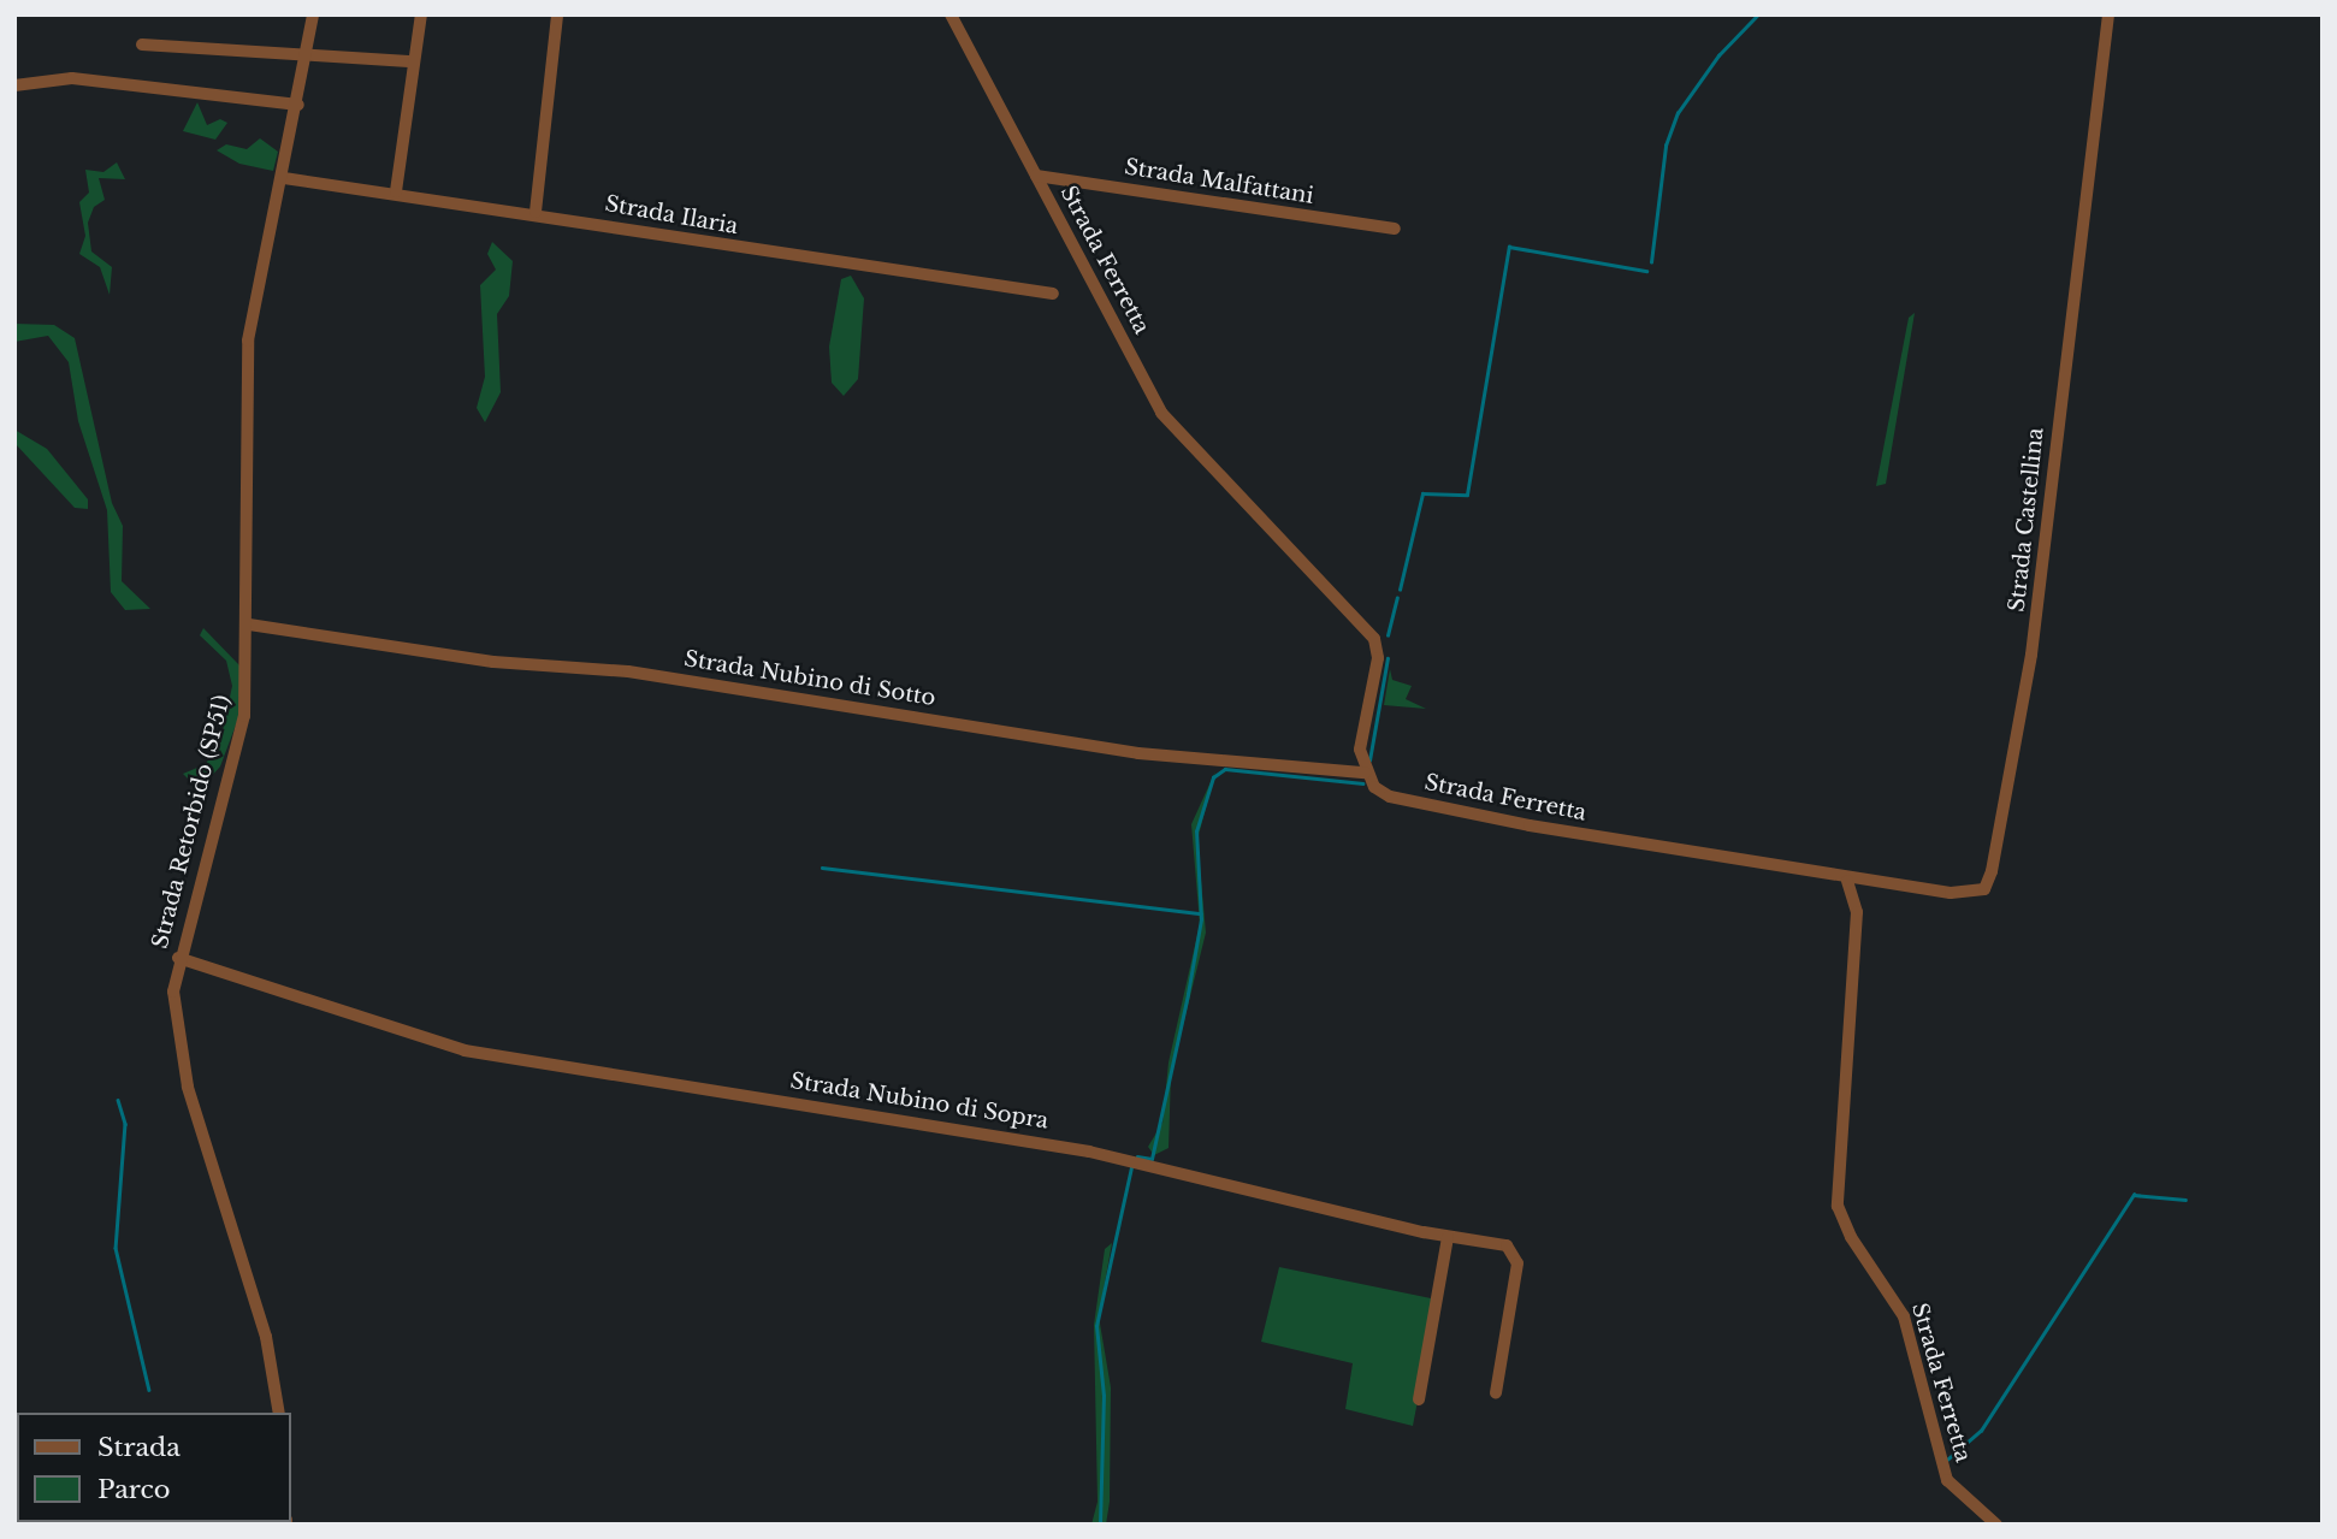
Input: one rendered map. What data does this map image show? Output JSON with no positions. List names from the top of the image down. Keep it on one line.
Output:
{"streets":{"street":["Strada Malfattani","Strada Ilaria","Strada Ferretta","Strada Castellina","Strada Nubino di Sotto","Strada Retorbido (SP51)","Strada Nubino di Sopra"]},"crossings":[["Strada Malfattani","Strada Ferretta"],["Strada Ilaria","Strada Retorbido (SP51)"],["Strada Ferretta","Strada Castellina"],["Strada Ferretta","Strada Nubino di Sotto"],["Strada Nubino di Sotto","Strada Retorbido (SP51)"],["Strada Retorbido (SP51)","Strada Nubino di Sopra"]],"legend":["Strada","Parco"]}
